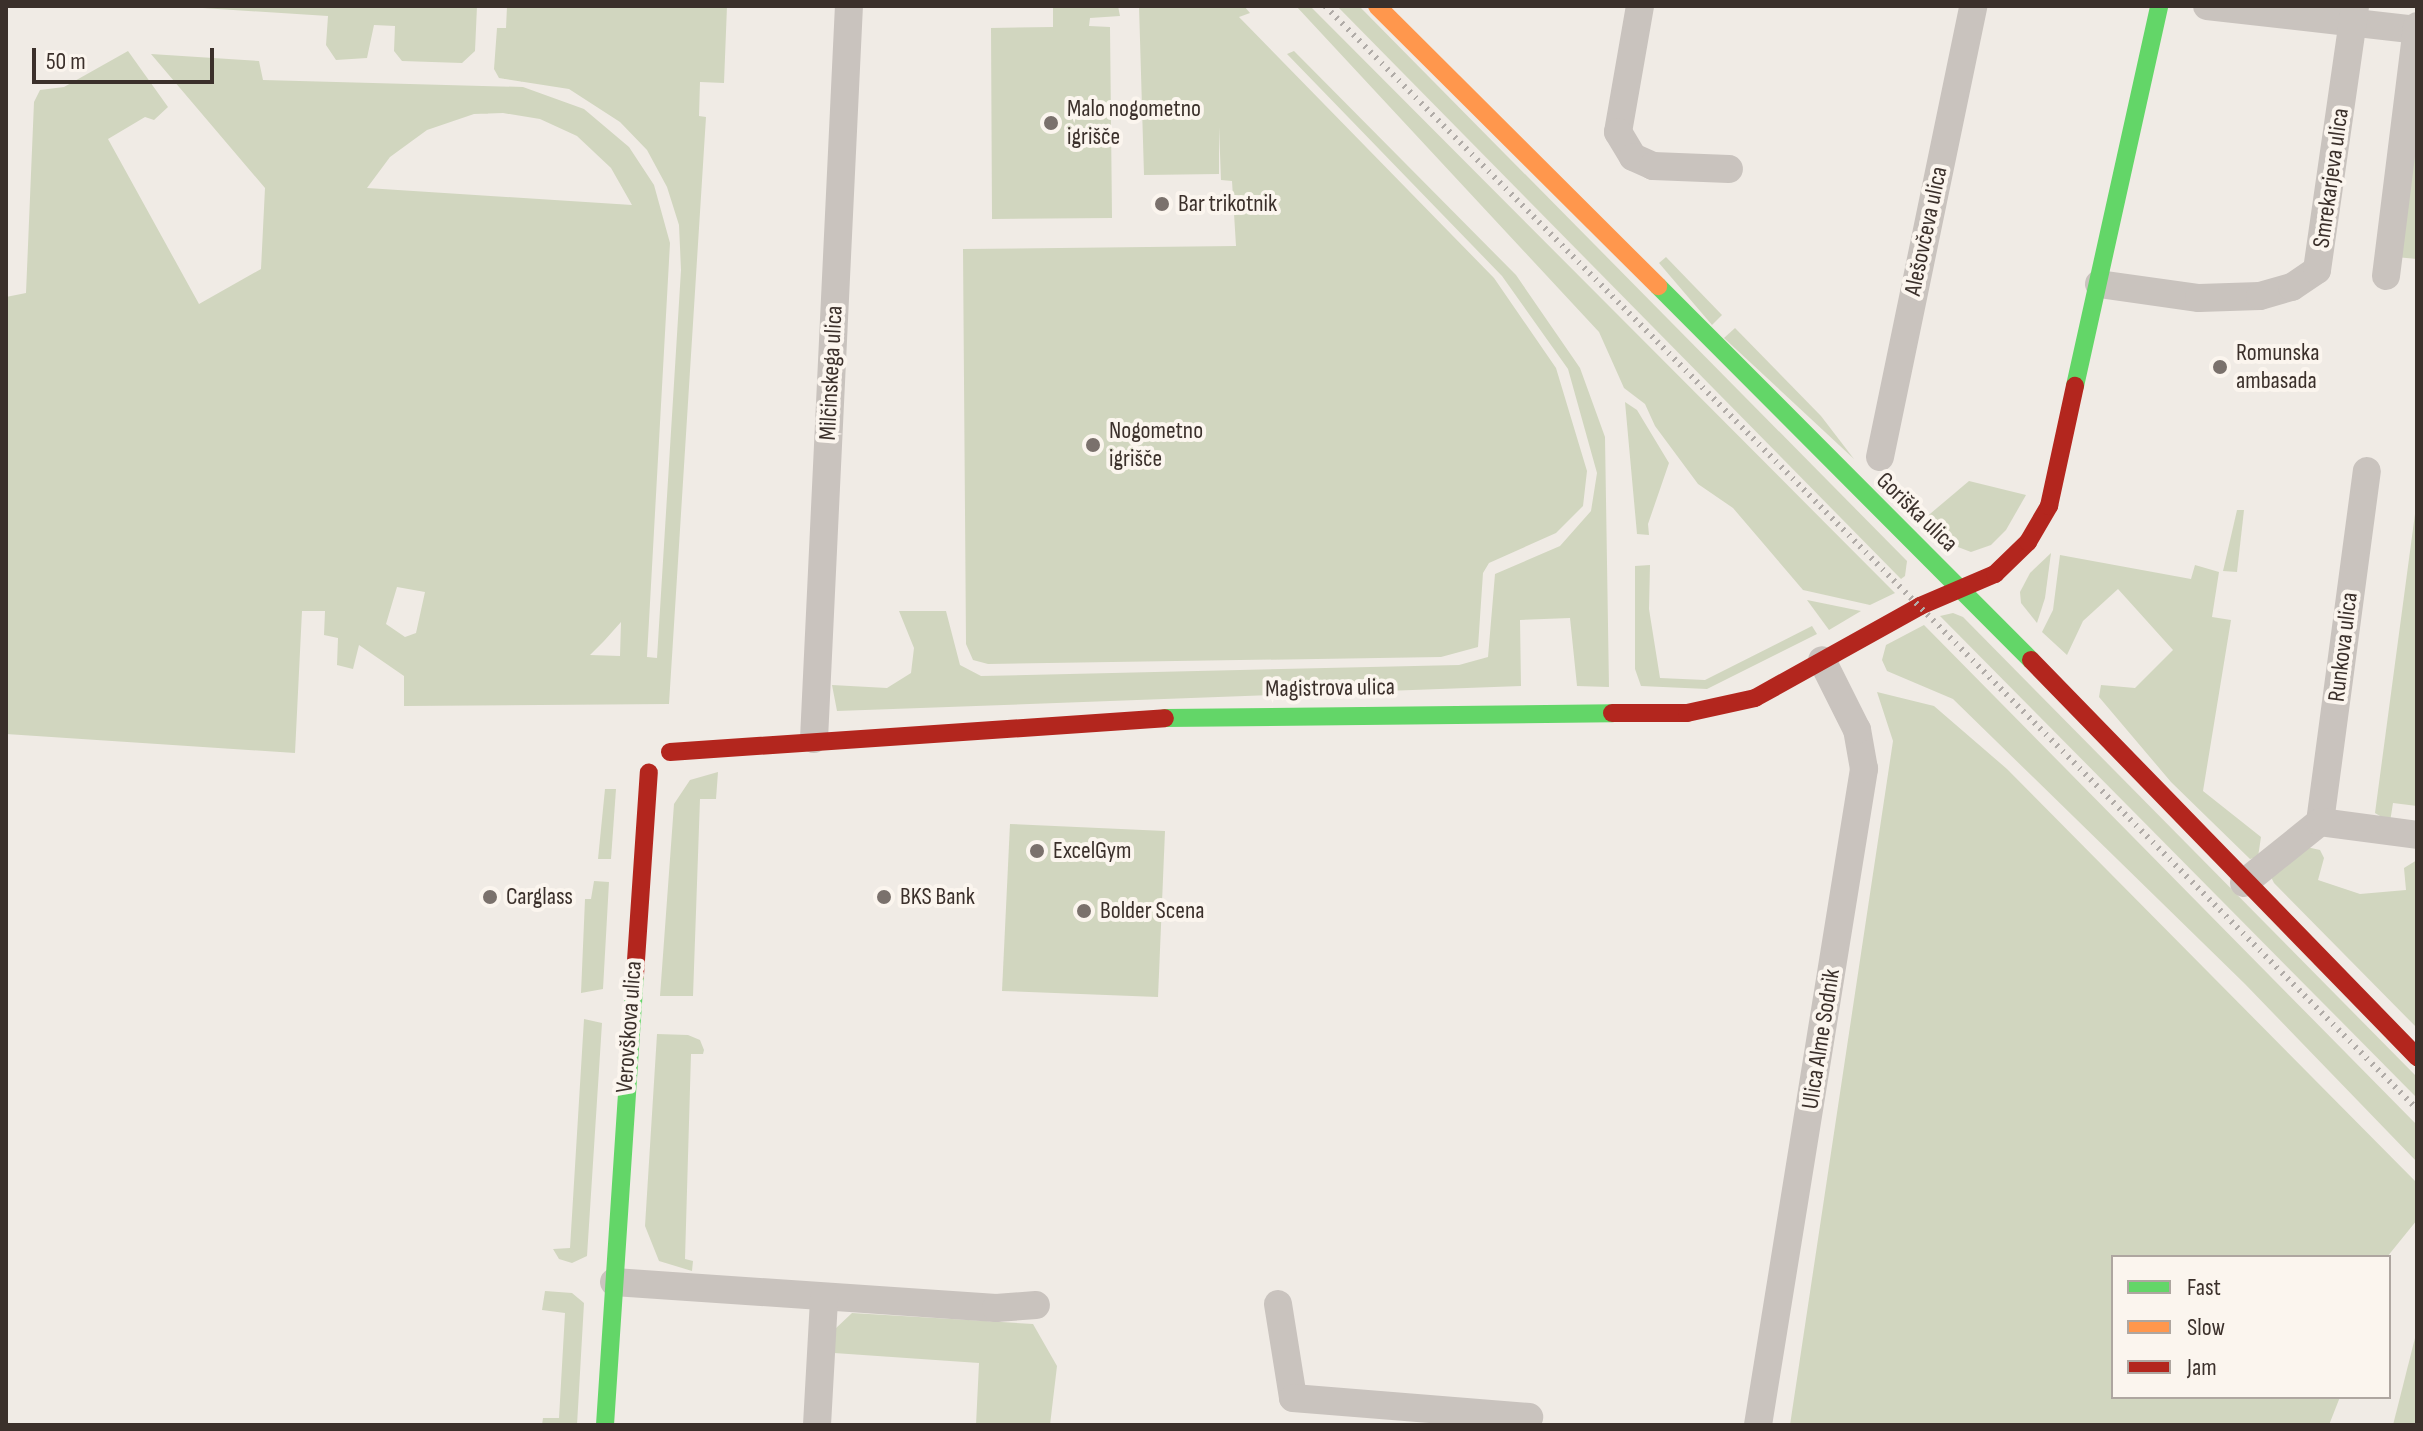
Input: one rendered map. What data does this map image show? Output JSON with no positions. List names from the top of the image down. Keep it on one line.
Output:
{"streets":{"street":["Smrekarjeva ulica","Alešovčeva ulica","Milčinskega ulica","Goriška ulica","Runkova ulica","Magistrova ulica","Verovškova ulica","Ulica Alme Sodnik"]},"crossings":[["Milčinskega ulica","Magistrova ulica"],["Goriška ulica","Magistrova ulica"],["Magistrova ulica","Ulica Alme Sodnik"]],"places":["Malo nogometno igrišče","Bar trikotnik","Romunska ambasada","Nogometno igrišče","ExcelGym","Carglass","BKS Bank","Bolder Scena"],"legend":["Fast","Slow","Jam"],"scale_bar":"50 m"}
